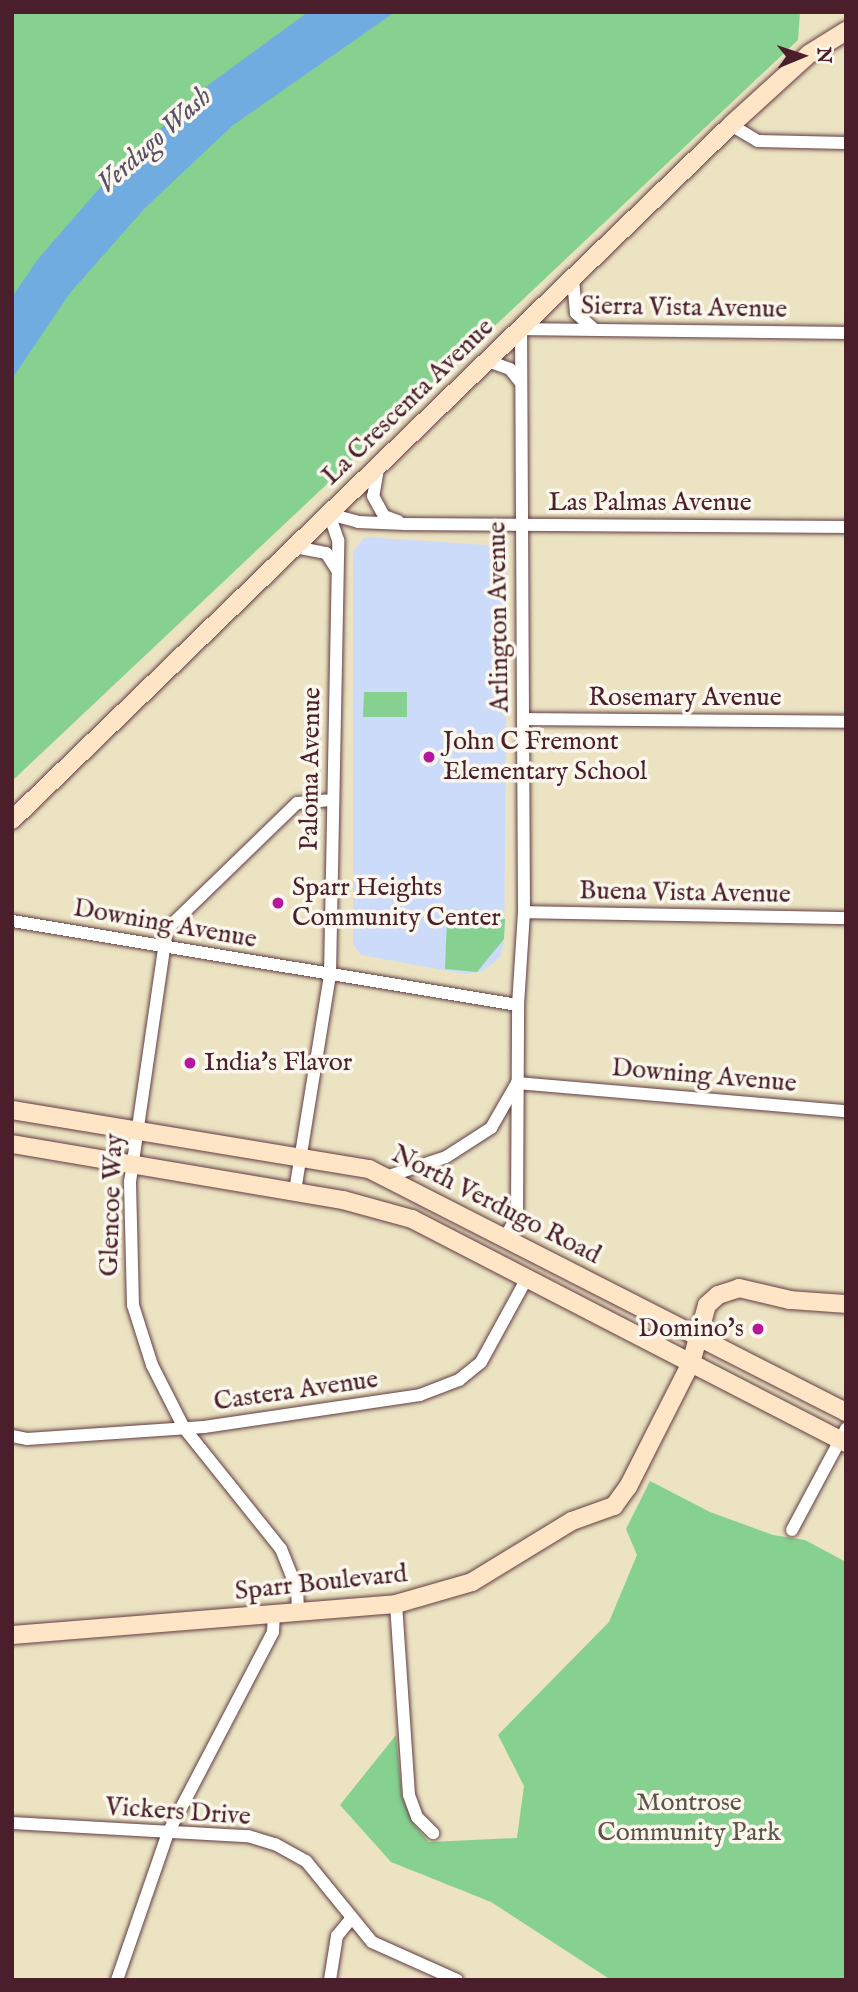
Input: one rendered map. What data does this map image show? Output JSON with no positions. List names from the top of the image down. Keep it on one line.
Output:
{"streets":{"main road":["La Crescenta Avenue","North Verdugo Road","Sparr Boulevard"],"street":["Sierra Vista Avenue","Las Palmas Avenue","Arlington Avenue","Rosemary Avenue","Paloma Avenue","Buena Vista Avenue","Downing Avenue","Glencoe Way","Castera Avenue","Vickers Drive"]},"crossings":[["Sierra Vista Avenue","La Crescenta Avenue"],["Sierra Vista Avenue","Arlington Avenue"],["La Crescenta Avenue","Las Palmas Avenue"],["La Crescenta Avenue","Arlington Avenue"],["La Crescenta Avenue","Paloma Avenue"],["Las Palmas Avenue","Arlington Avenue"],["Las Palmas Avenue","Paloma Avenue"],["Arlington Avenue","Rosemary Avenue"],["Arlington Avenue","Buena Vista Avenue"],["Arlington Avenue","Downing Avenue"],["Arlington Avenue","North Verdugo Road"],["Paloma Avenue","Downing Avenue"],["Paloma Avenue","Glencoe Way"],["Paloma Avenue","North Verdugo Road"],["Downing Avenue","Glencoe Way"],["Glencoe Way","North Verdugo Road"],["Glencoe Way","Castera Avenue"],["Glencoe Way","Sparr Boulevard"],["North Verdugo Road","Castera Avenue"],["North Verdugo Road","Sparr Boulevard"]],"water":["Verdugo Wash"],"parks":["Montrose Community Park"],"places":["John C Fremont Elementary School","Sparr Heights Community Center","India's Flavor","Domino's"],"north":"right"}
